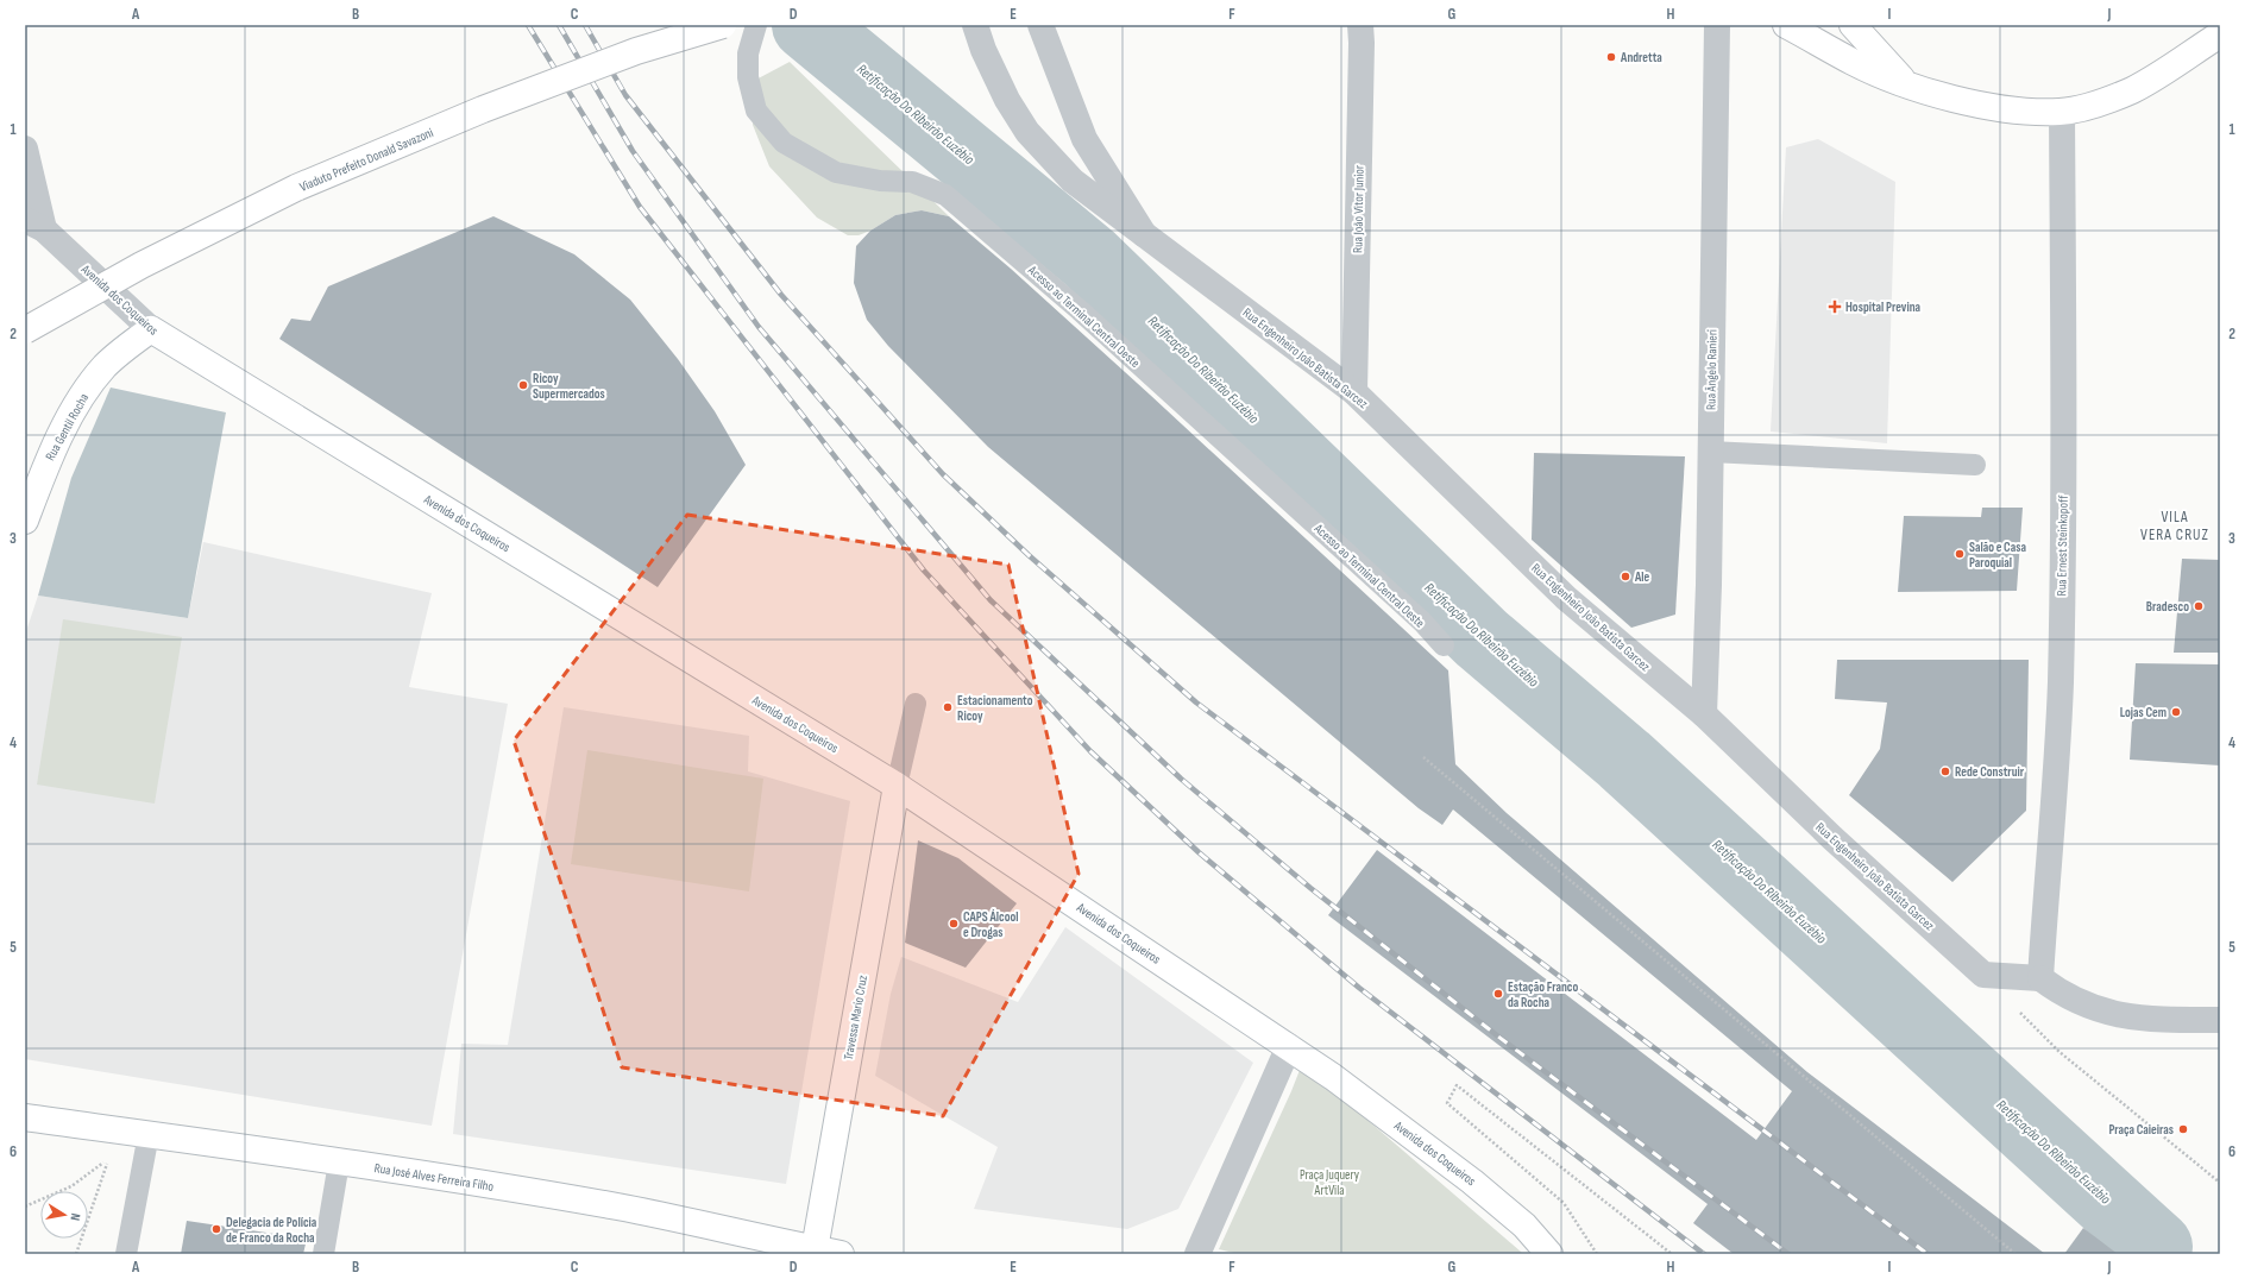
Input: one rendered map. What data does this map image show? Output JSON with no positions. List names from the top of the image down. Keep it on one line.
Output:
{"streets":{"main road":["Viaduto Prefeito Donald Savazoni","Avenida dos Coqueiros","Rua Gentil Rocha","Travessa Mario Cruz","Rua José Alves Ferreira Filho"],"street":["Rua João Vitor Junior","Rua Engenheiro João Batista Garcez","Rua Ângelo Ranieri","Rua Ernest Steinkopoff"],"lane":["Acesso ao Terminal Central Oeste"]},"crossings":[["Rua João Vitor Junior","Rua Engenheiro João Batista Garcez"],["Avenida dos Coqueiros","Rua Gentil Rocha"],["Avenida dos Coqueiros","Travessa Mario Cruz"],["Rua Engenheiro João Batista Garcez","Rua Ângelo Ranieri"],["Travessa Mario Cruz","Rua José Alves Ferreira Filho"]],"districts":["VILA VERA CRUZ"],"water":["Retificação Do Ribeirão Euzébio"],"parks":["Praça Juquery ArtVila"],"places":{"other":["Andretta","Ricoy Supermercados","Salão e Casa Paroquial","Ale","Bradesco","Estacionamento Ricoy","Lojas Cem","Rede Construir","CAPS Álcool e Drogas","Estação Franco da Rocha","Praça Caieiras","Delegacia de Polícia de Franco da Rocha"],"health":["Hospital Previna"]},"north":"right","grid":{"columns":["A","B","C","D","E","F","G","H","I","J"],"rows":["1","2","3","4","5","6"]}}
